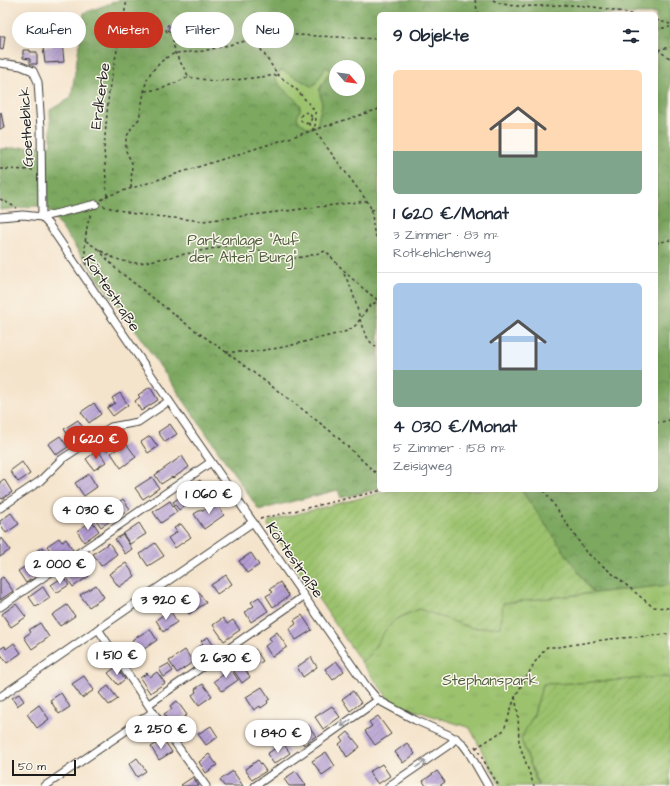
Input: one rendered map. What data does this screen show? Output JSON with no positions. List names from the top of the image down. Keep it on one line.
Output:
{"streets":{"street":["Goetheblick","Körtestraße"],"path":["Erdkerbe"]},"crossings":[["Goetheblick","Körtestraße"]],"parks":["Parkanlage \"Auf der Alten Burg\"","Stephanspark"],"scale_bar":"50 m","north":"bottom right","page":{"chip":["Kaufen","Mieten","Filter","Neu"],"heading":"9 Objekte","list":[{"name":"1 620 €/Monat","note":"3 Zimmer · 83 m² · Rotkehlchenweg"},{"name":"4 030 €/Monat","note":"5 Zimmer · 158 m² · Zeisigweg"}],"price":["1 620 €","1 060 €","4 030 €","2 000 €","3 920 €","1 510 €","2 630 €","2 250 €","1 840 €"],"scale":"50 m"}}
